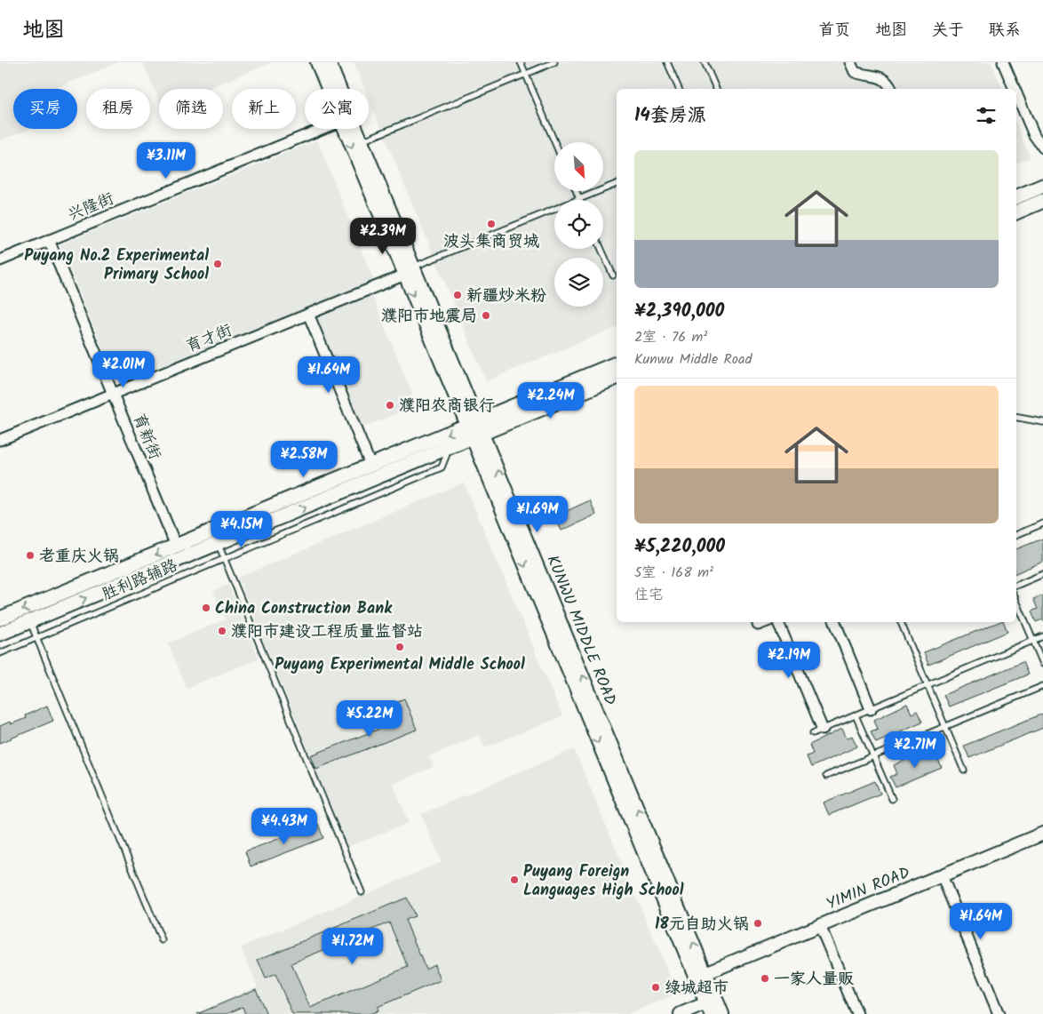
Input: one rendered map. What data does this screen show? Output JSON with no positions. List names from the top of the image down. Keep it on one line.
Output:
{"streets":{"street":["兴隆街","育才街","育新街","KUNWU MIDDLE ROAD","YIMIN ROAD"],"lane":["胜利路辅路"]},"crossings":[["兴隆街","育新街"],["育才街","育新街"],["育才街","KUNWU MIDDLE ROAD"],["KUNWU MIDDLE ROAD","YIMIN ROAD"]],"places":["波头集商贸城","Puyang No.2 Experimental Primary School","新疆炒米粉","濮阳市地震局","濮阳农商银行","老重庆火锅","China Construction Bank","濮阳市建设工程质量监督站","Puyang Experimental Middle School","Puyang Foreign Languages High School","18元自助火锅","一家人量贩","绿城超市"],"north":"bottom right","page":{"header":"地图","nav":["首页","地图","关于","联系"],"chip":["买房","租房","筛选","新上","公寓"],"heading":"14套房源","price":["¥3.11M","¥2.39M","¥2.01M","¥1.64M","¥2.24M","¥2.58M","¥1.69M","¥4.15M","¥2.19M","¥5.22M","¥2.71M","¥4.43M","¥1.64M","¥1.72M"],"list":[{"name":"¥2,390,000","note":"2室 · 76 m² · Kunwu Middle Road"},{"name":"¥5,220,000","note":"5室 · 168 m² · 住宅"}]}}
